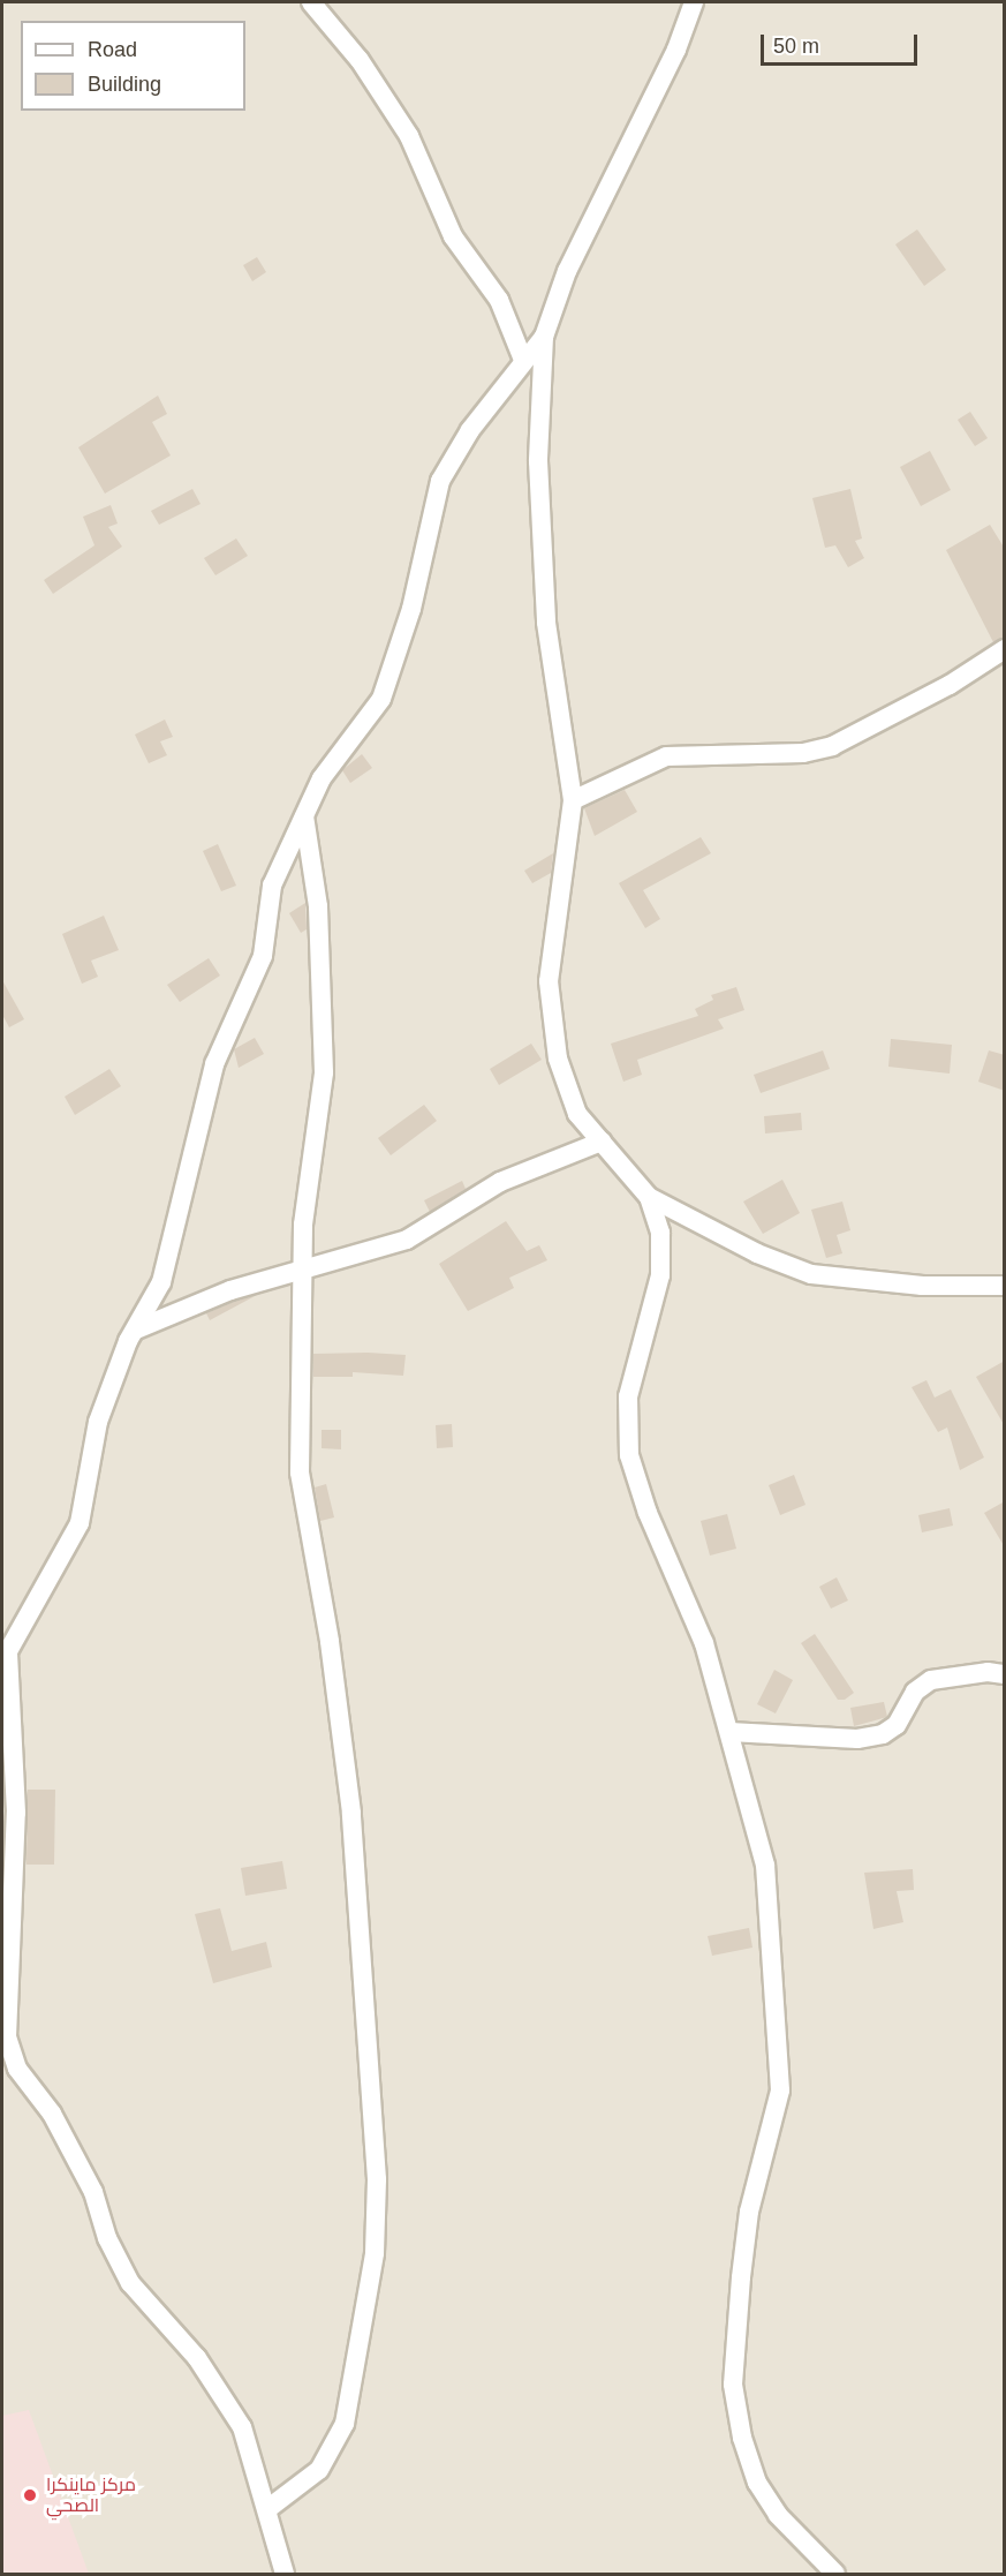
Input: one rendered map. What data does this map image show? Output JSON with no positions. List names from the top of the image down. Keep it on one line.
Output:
{"places":["مركز ماينكرا الصحي"],"legend":["Road","Building"],"scale_bar":"50 m"}
